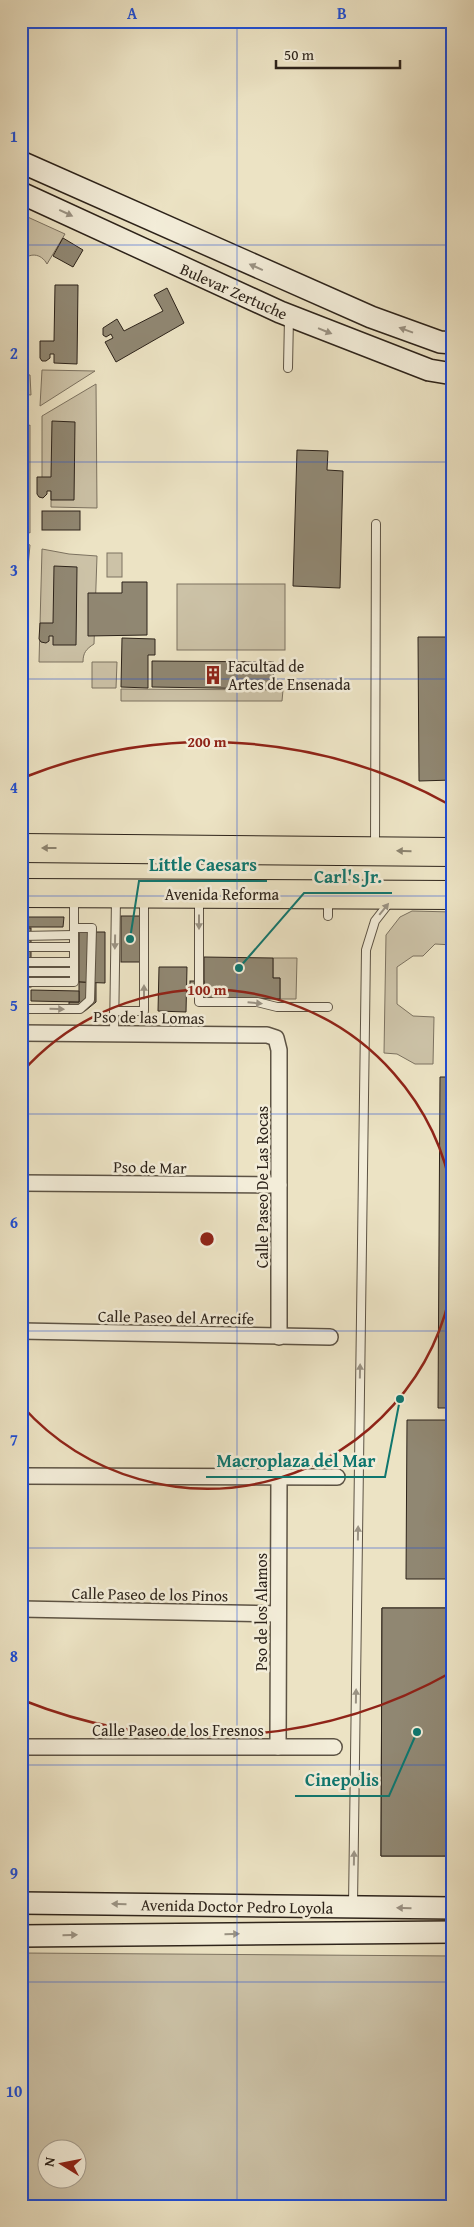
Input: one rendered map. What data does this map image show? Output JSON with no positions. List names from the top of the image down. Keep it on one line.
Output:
{"streets":{"highway":["Avenida Reforma"],"main road":["Bulevar Zertuche","Avenida Doctor Pedro Loyola"],"street":["Pso de las Lomas","Pso de Mar","Calle Paseo De Las Rocas","Calle Paseo del Arrecife","Calle Paseo de los Pinos","Pso de los Alamos","Calle Paseo de los Fresnos"]},"crossings":[["Pso de las Lomas","Calle Paseo De Las Rocas"],["Pso de Mar","Calle Paseo De Las Rocas"],["Calle Paseo De Las Rocas","Calle Paseo del Arrecife"],["Calle Paseo de los Pinos","Pso de los Alamos"],["Pso de los Alamos","Calle Paseo de los Fresnos"]],"places":{"building":["Facultad de Artes de Ensenada"],"other":["Little Caesars","Carl's Jr.","Macroplaza del Mar","Cinepolis"]},"scale_bar":"50 m","north":"left","grid":{"columns":["A","B"],"rows":["1","2","3","4","5","6","7","8","9","10"]},"rings":["200 m","100 m"]}
